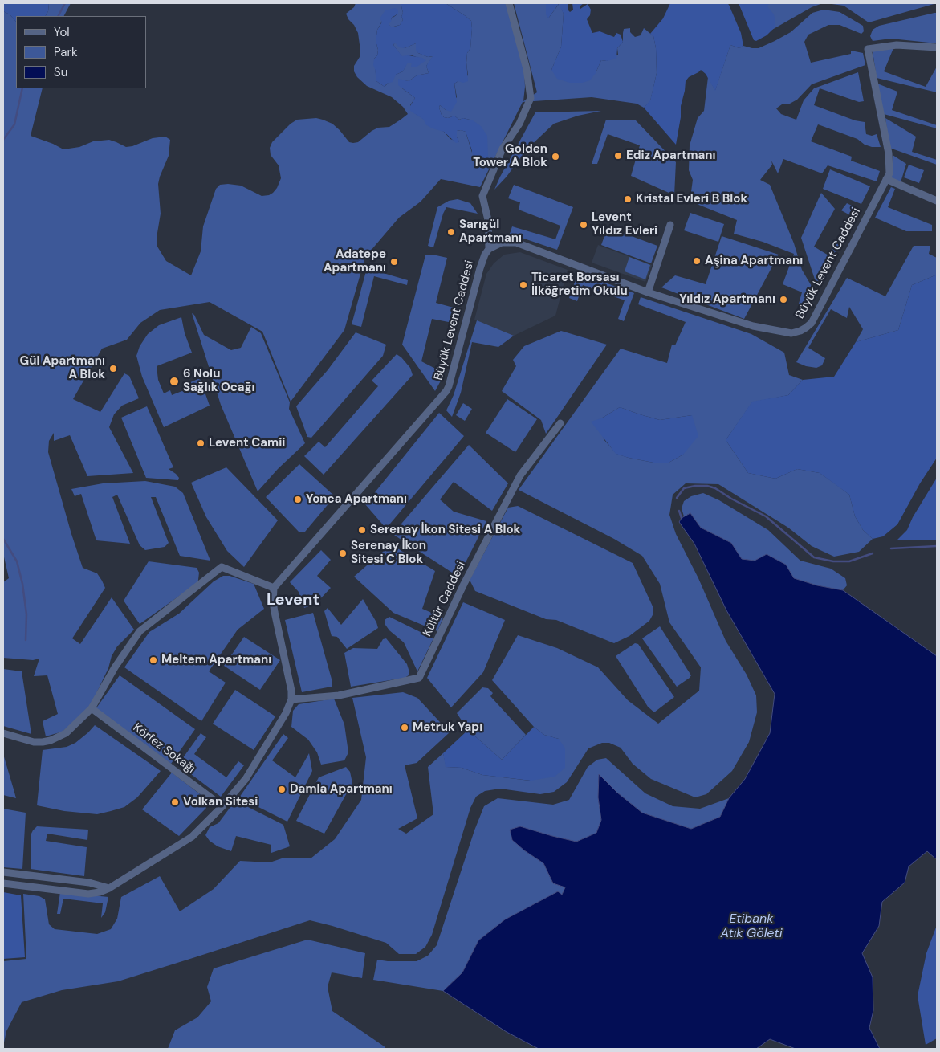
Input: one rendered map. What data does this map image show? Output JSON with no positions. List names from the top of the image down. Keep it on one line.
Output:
{"streets":{"street":["Büyük Levent Caddesi","Kültür Caddesi","Körfez Sokağı"]},"districts":["Levent"],"water":["Etibank Atık Göleti"],"places":["Ediz Apartmanı","Golden Tower A Blok","Kristal Evleri B Blok","Levent Yıldız Evleri","Sarıgül Apartmanı","Aşina Apartmanı","Adatepe Apartmanı","Ticaret Borsası İlköğretim Okulu","Yıldız Apartmanı","Gül Apartmanı A Blok","6 Nolu Sağlık Ocağı","Levent Camii","Yonca Apartmanı","Serenay İkon Sitesi A Blok","Serenay İkon Sitesi C Blok","Meltem Apartmanı","Metruk Yapı","Damla Apartmanı","Volkan Sitesi"],"legend":["Yol","Park","Su"]}
